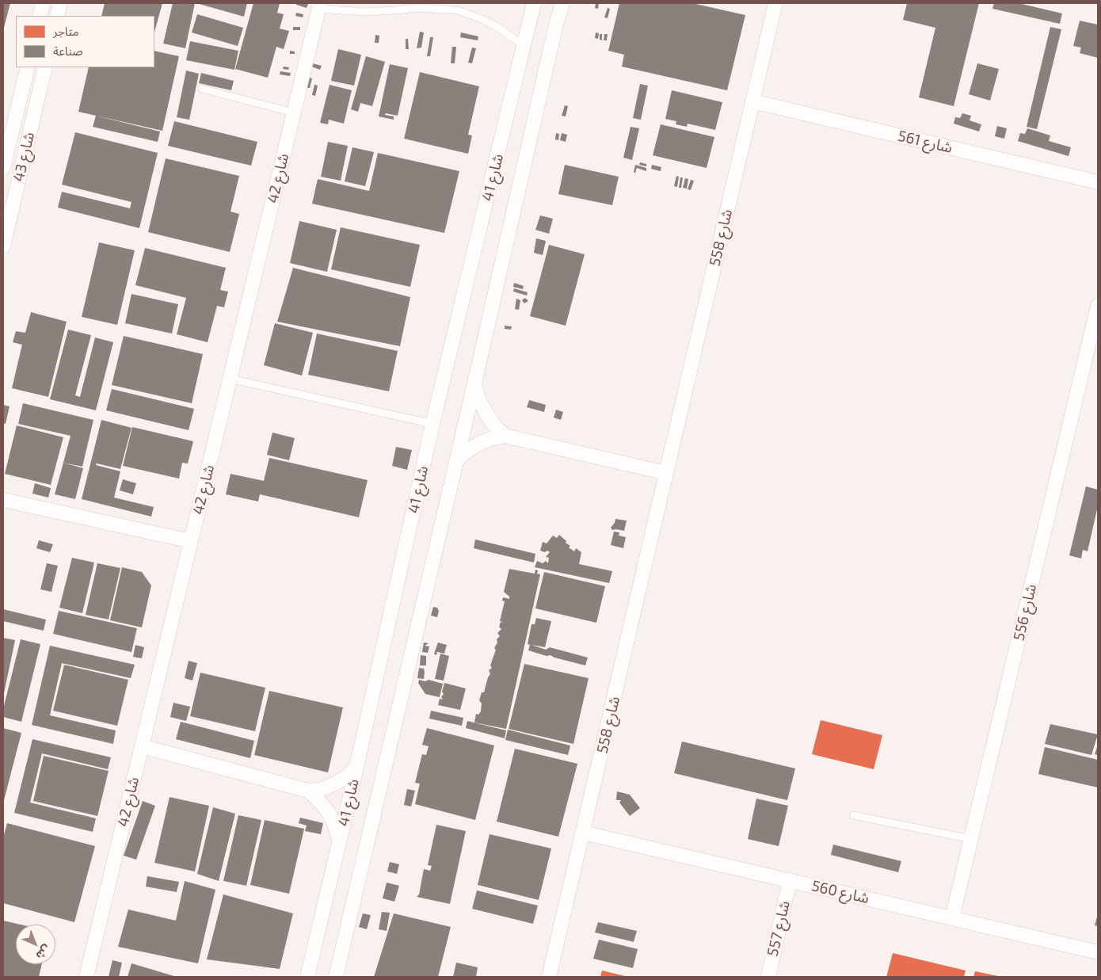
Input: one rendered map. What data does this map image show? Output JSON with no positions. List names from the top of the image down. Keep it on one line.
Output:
{"streets":{"street":["شارع 561","شارع 43","شارع 41","شارع 42","شارع 558","شارع 556","شارع 560","شارع 557"]},"crossings":[["شارع 561","شارع 558"],["شارع 558","شارع 560"],["شارع 556","شارع 560"],["شارع 560","شارع 557"]],"legend":["متاجر","صناعة"],"north":"bottom right"}
